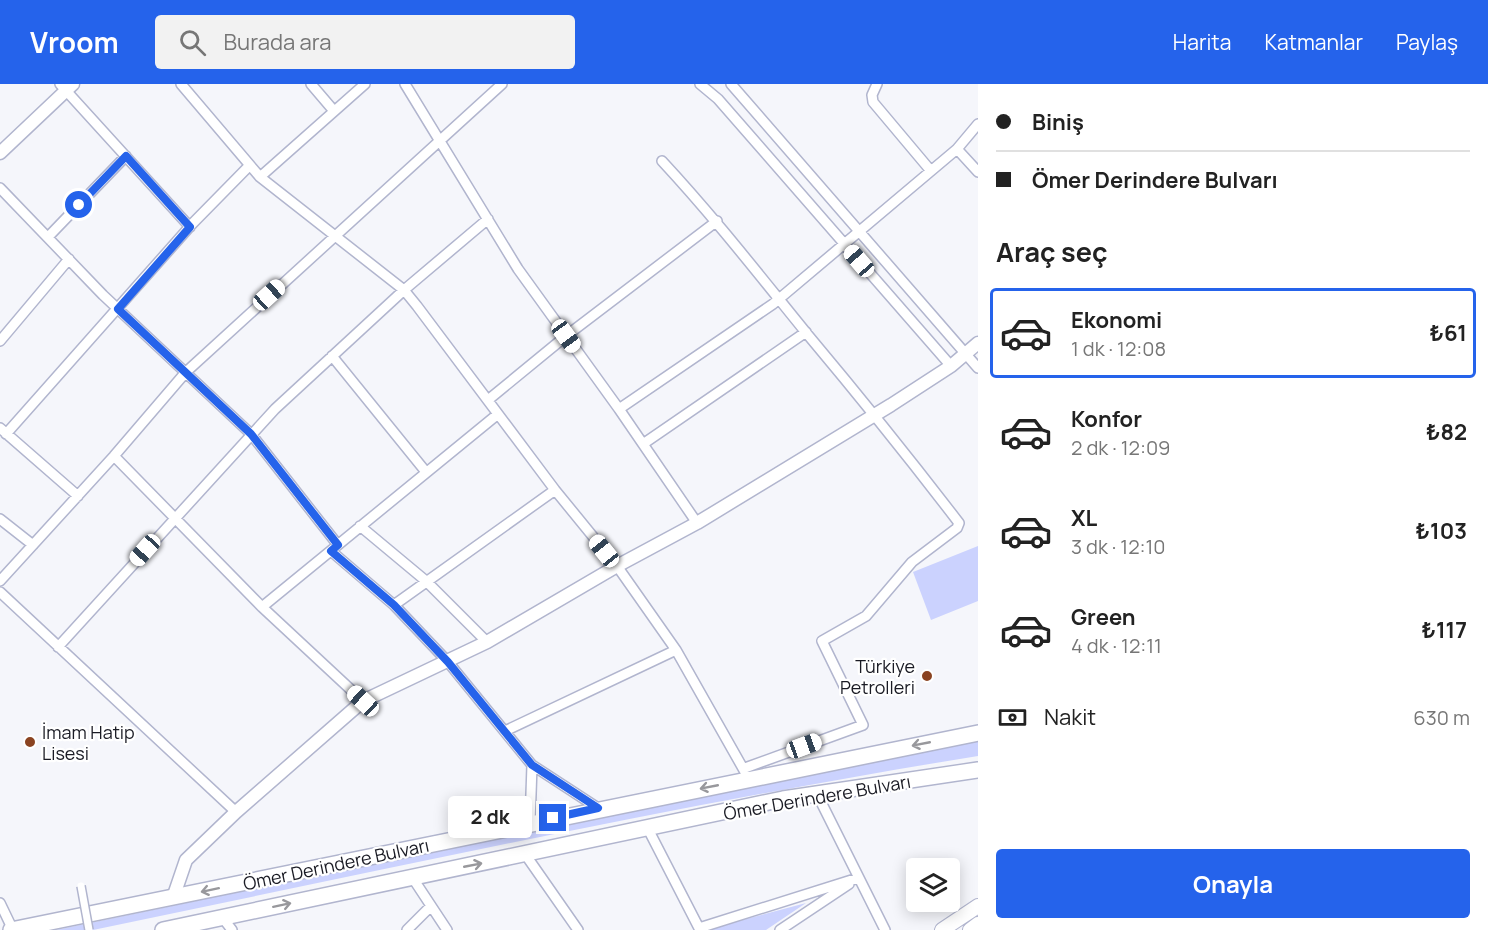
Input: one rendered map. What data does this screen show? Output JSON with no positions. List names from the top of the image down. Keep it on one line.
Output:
{"streets":{"highway":["Ömer Derindere Bulvarı"]},"places":["Türkiye Petrolleri","İmam Hatip Lisesi"],"page":{"header":"Vroom","search":"Burada ara","nav":["Harita","Katmanlar","Paylaş"],"banner":["Biniş","Ömer Derindere Bulvarı"],"heading":"Araç seç","list":[{"name":"Ekonomi","note":"1 dk · 12:08","value":"₺61"},{"name":"Konfor","note":"2 dk · 12:09","value":"₺82"},{"name":"XL","note":"3 dk · 12:10","value":"₺103"},{"name":"Green","note":"4 dk · 12:11","value":"₺117"}],"pay":["Nakit","630 m"],"bubble":"2 dk","buttons":"Onayla"}}
